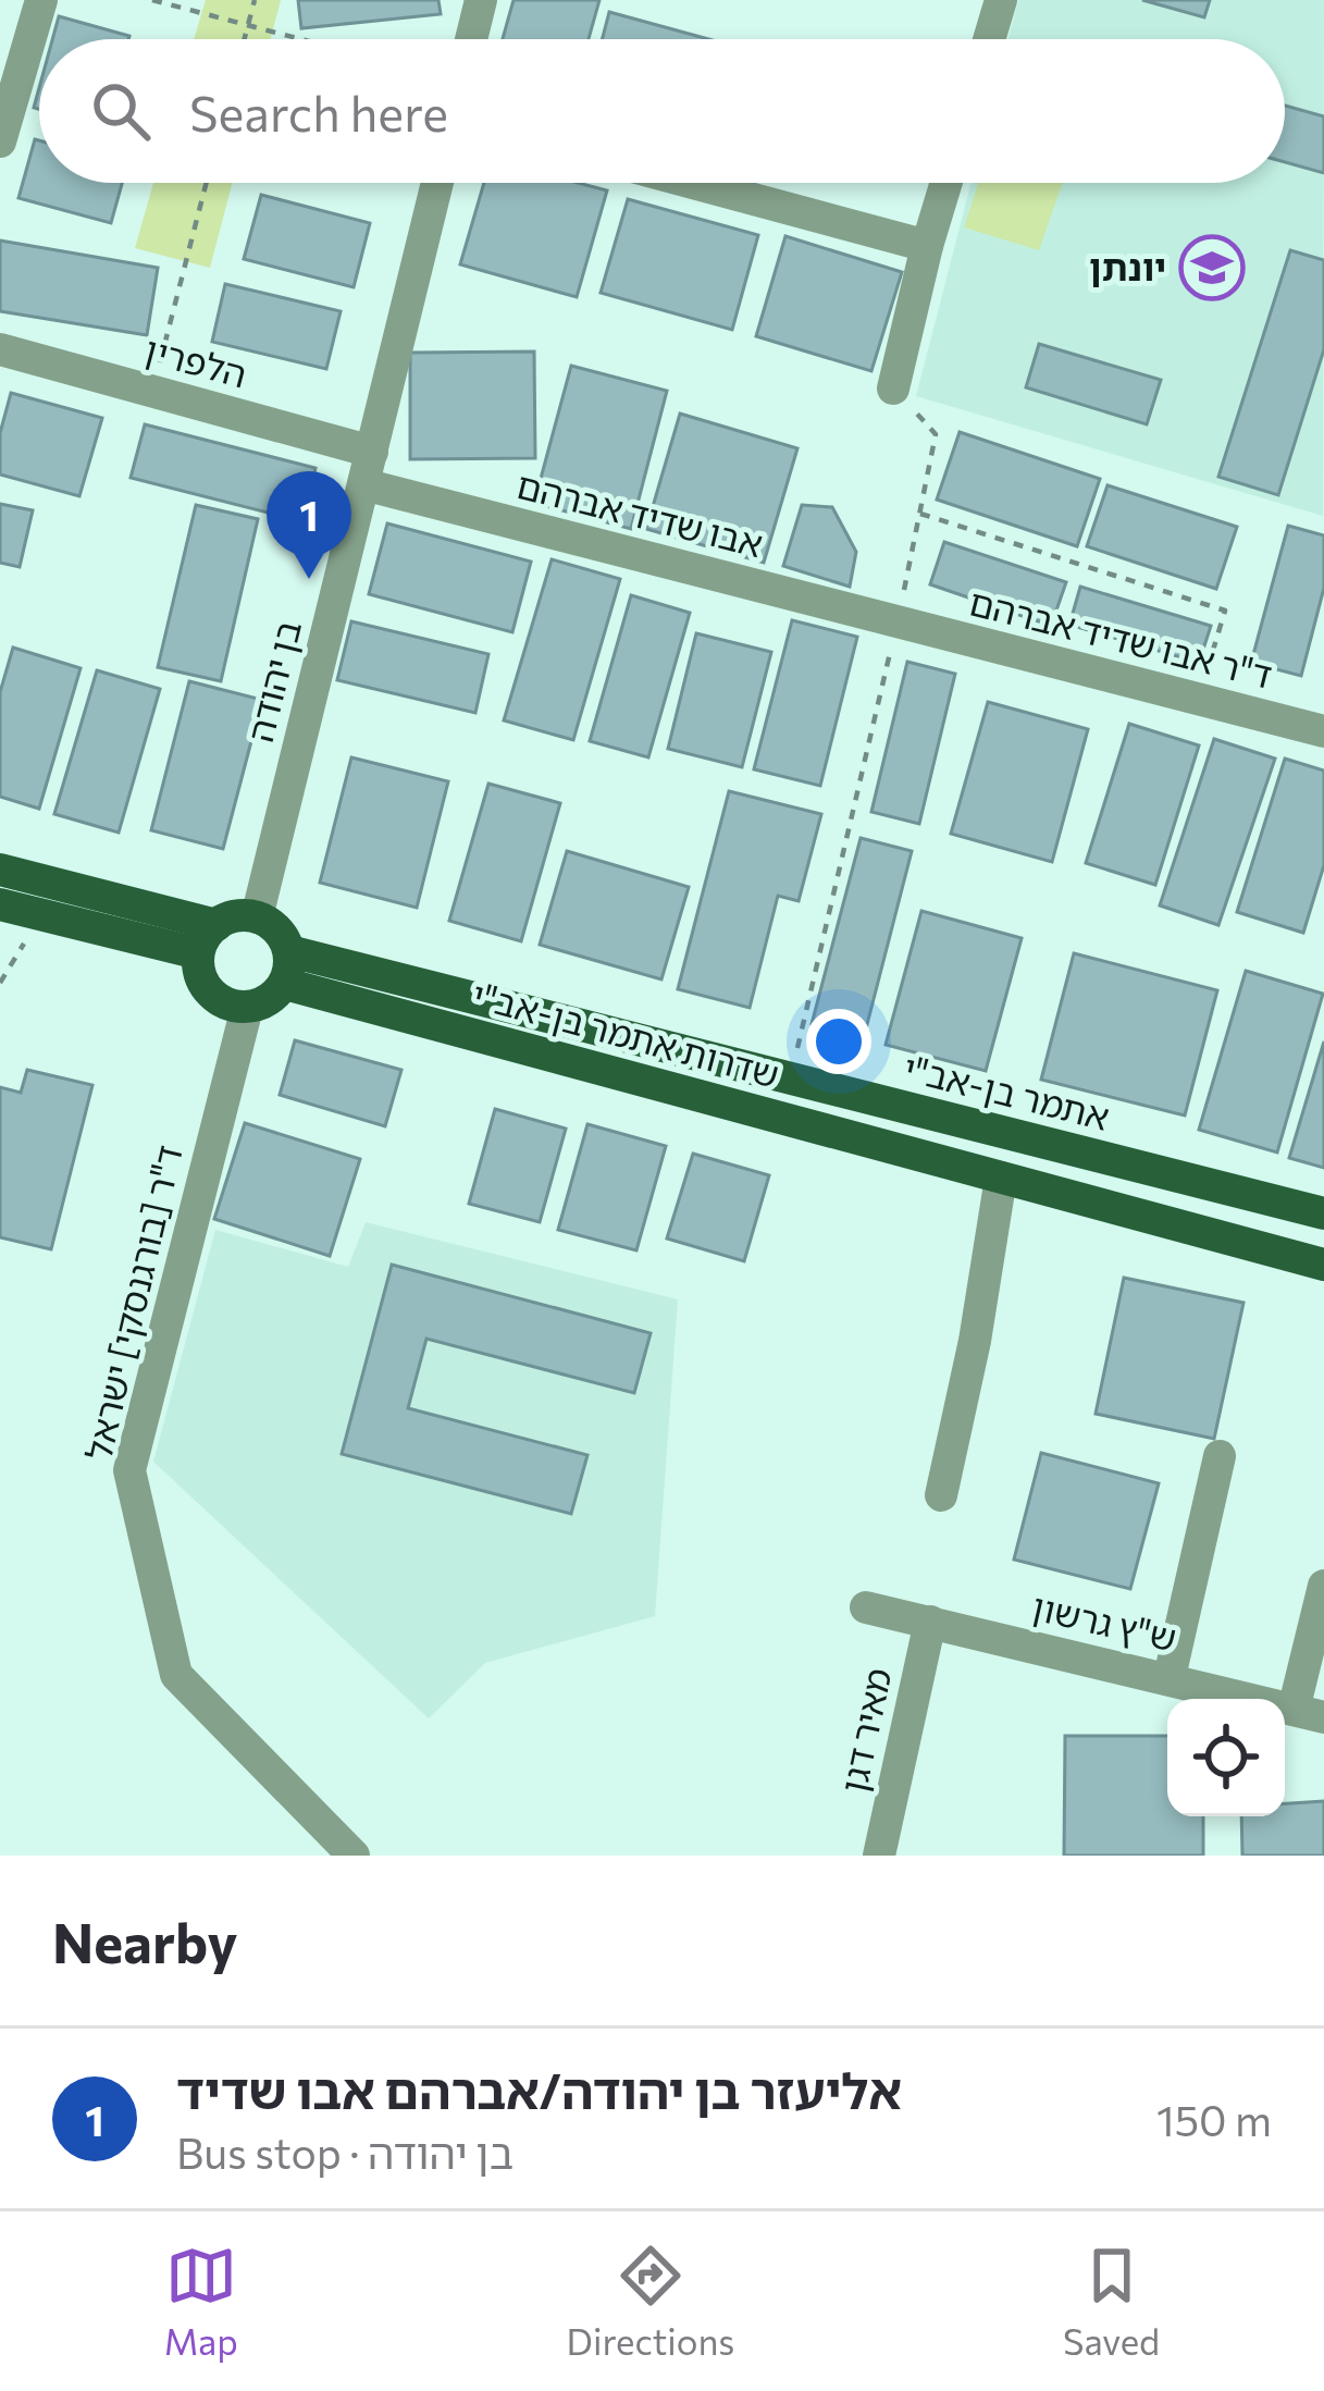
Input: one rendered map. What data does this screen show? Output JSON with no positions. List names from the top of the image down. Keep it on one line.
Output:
{"streets":{"main road":["שדרות אתמר בן-אב\"י","אתמר בן-אב\"י"],"street":["הלפרין","אבו שדיד אברהם","ד\"ר אבו שדיד אברהם","בן יהודה","ד\"ר [בורגנסקי] ישראל","ש\"ץ גרשון","מאיר דגן"]},"crossings":[["הלפרין","אבו שדיד אברהם"],["הלפרין","בן יהודה"],["אבו שדיד אברהם","ד\"ר אבו שדיד אברהם"],["אבו שדיד אברהם","בן יהודה"],["בן יהודה","שדרות אתמר בן-אב\"י"],["בן יהודה","אתמר בן-אב\"י"],["בן יהודה","ד\"ר [בורגנסקי] ישראל"],["שדרות אתמר בן-אב\"י","אתמר בן-אב\"י"],["שדרות אתמר בן-אב\"י","ד\"ר [בורגנסקי] ישראל"],["אתמר בן-אב\"י","ד\"ר [בורגנסקי] ישראל"],["ש\"ץ גרשון","מאיר דגן"]],"places":{"school or university":["יונתן"]},"page":{"search":"Search here","pins":"1","heading":"Nearby","list":[{"mark":"1","name":"אליעזר בן יהודה/אברהם אבו שדיד","note":"Bus stop · בן יהודה","value":"150 m"}],"nav":["Map","Directions","Saved"]}}
